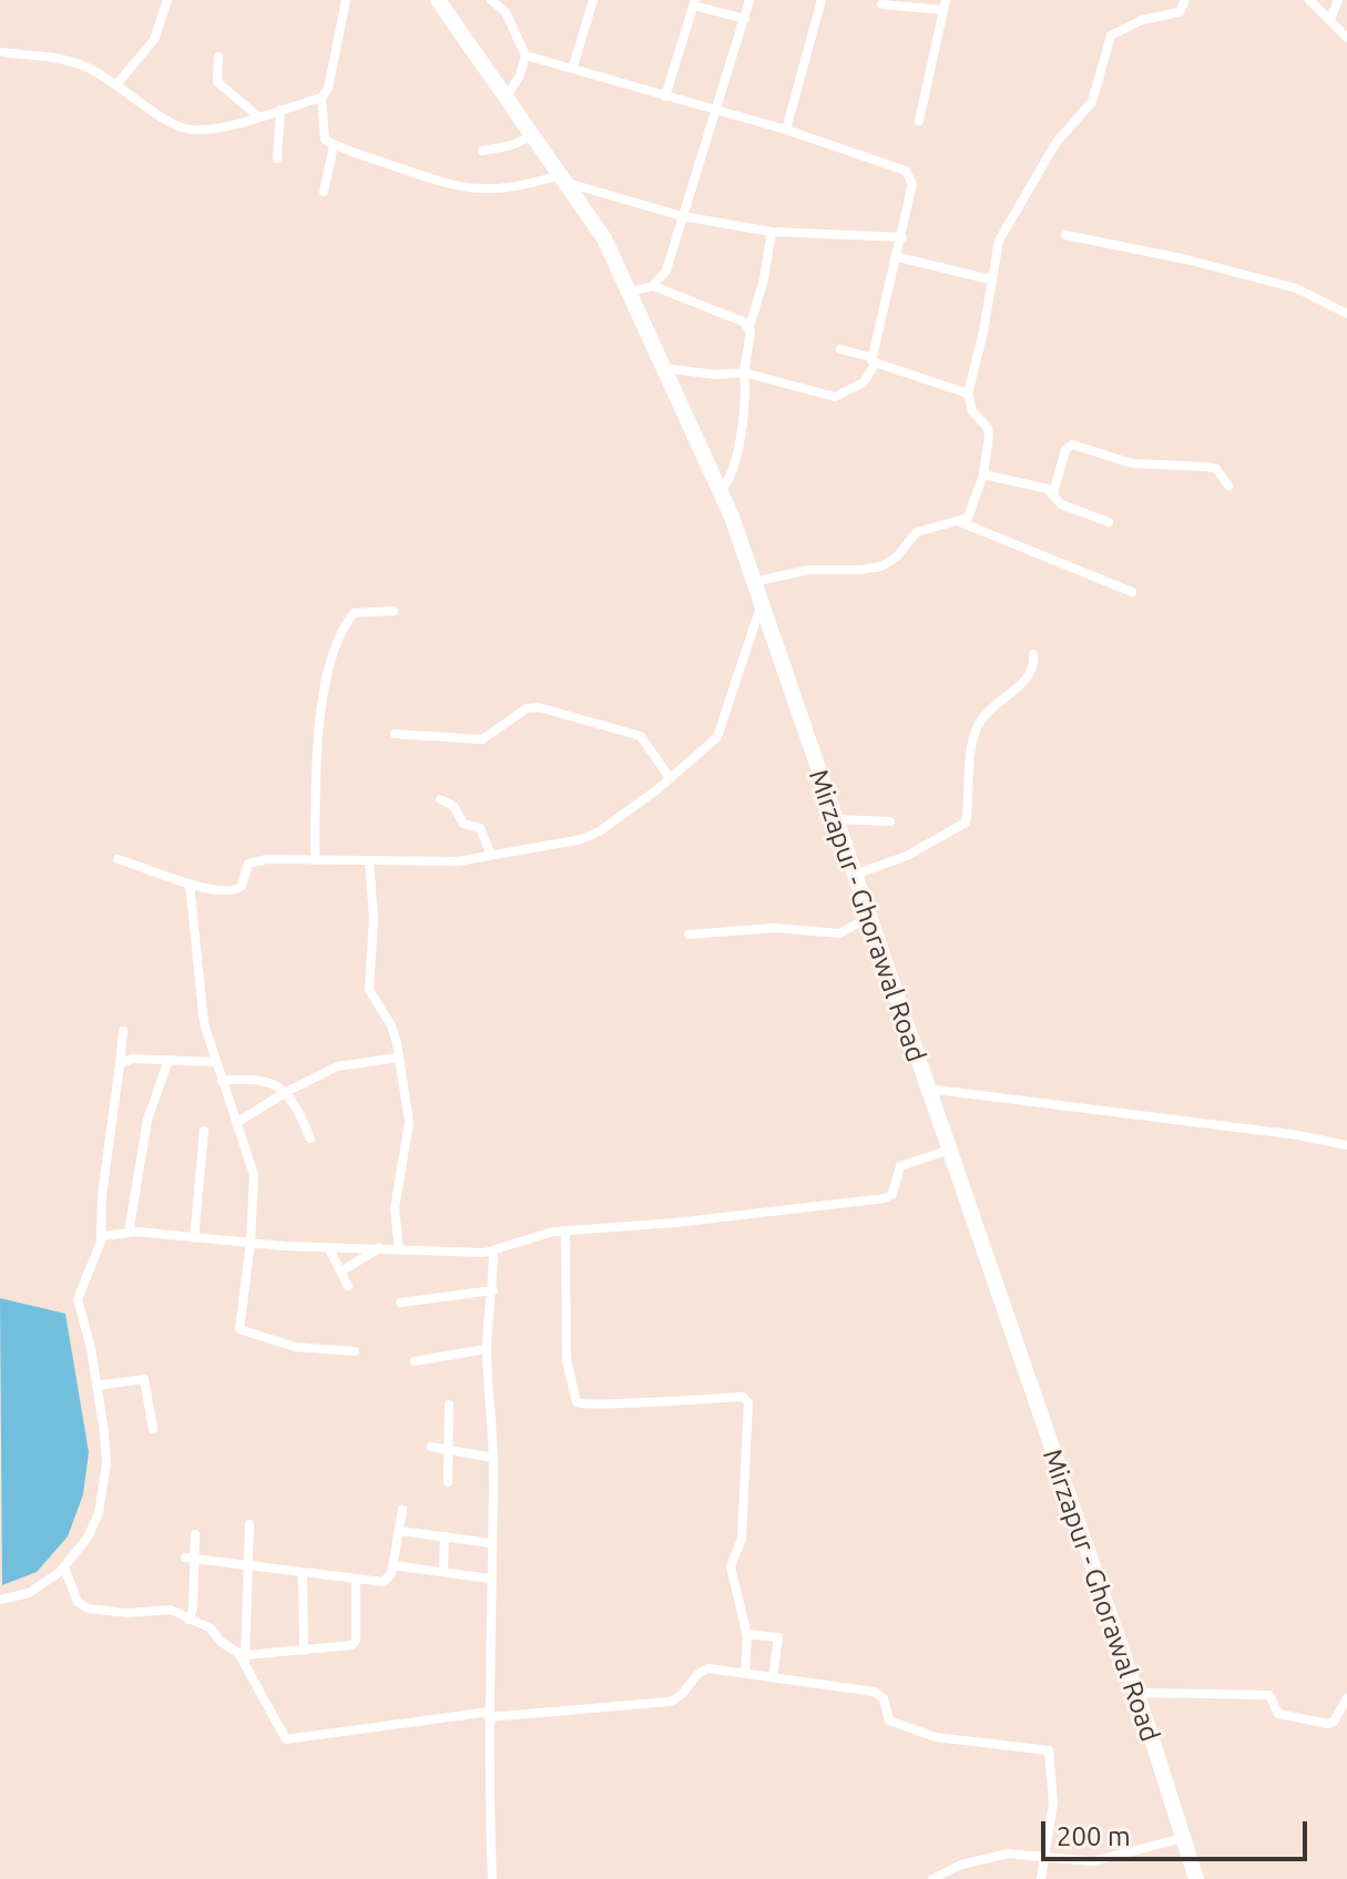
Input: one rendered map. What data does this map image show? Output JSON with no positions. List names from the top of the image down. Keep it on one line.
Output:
{"streets":{"main road":["Mirzapur - Ghorawal Road"]},"scale_bar":"200 m"}
